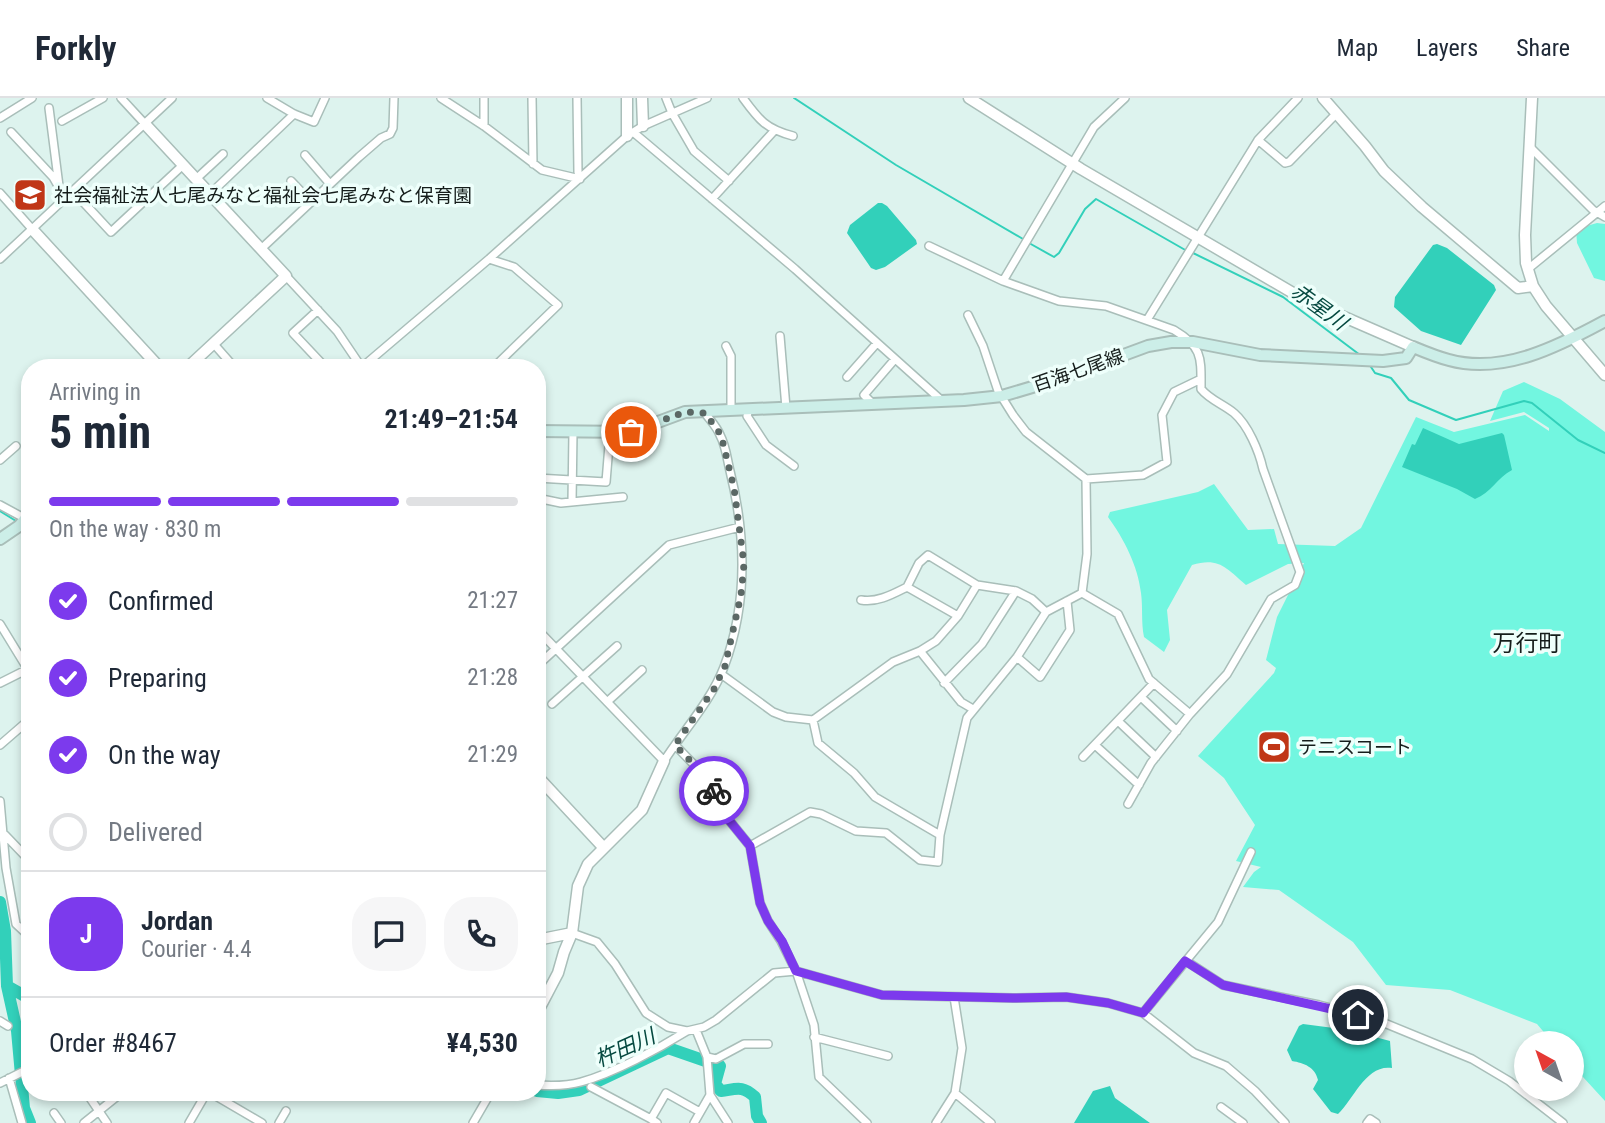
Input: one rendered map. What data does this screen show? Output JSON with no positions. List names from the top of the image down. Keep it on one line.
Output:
{"streets":{"main road":["百海七尾線"]},"districts":["万行町"],"water":["赤星川","杵田川"],"places":{"school or university":["社会福祉法人七尾みなと福祉会七尾みなと保育園"],"sports":["テニスコート"]},"north":"top left","page":{"header":"Forkly","nav":["Map","Layers","Share"],"heading":["5 min","Arriving in","21:49–21:54"],"panel":["Jordan","Courier · 4.4","Order #8467","¥4,530"],"bar":"On the way · 830 m","list":[["Confirmed","21:27"],["Preparing","21:28"],["On the way","21:29"],"Delivered"],"round":"J"}}
